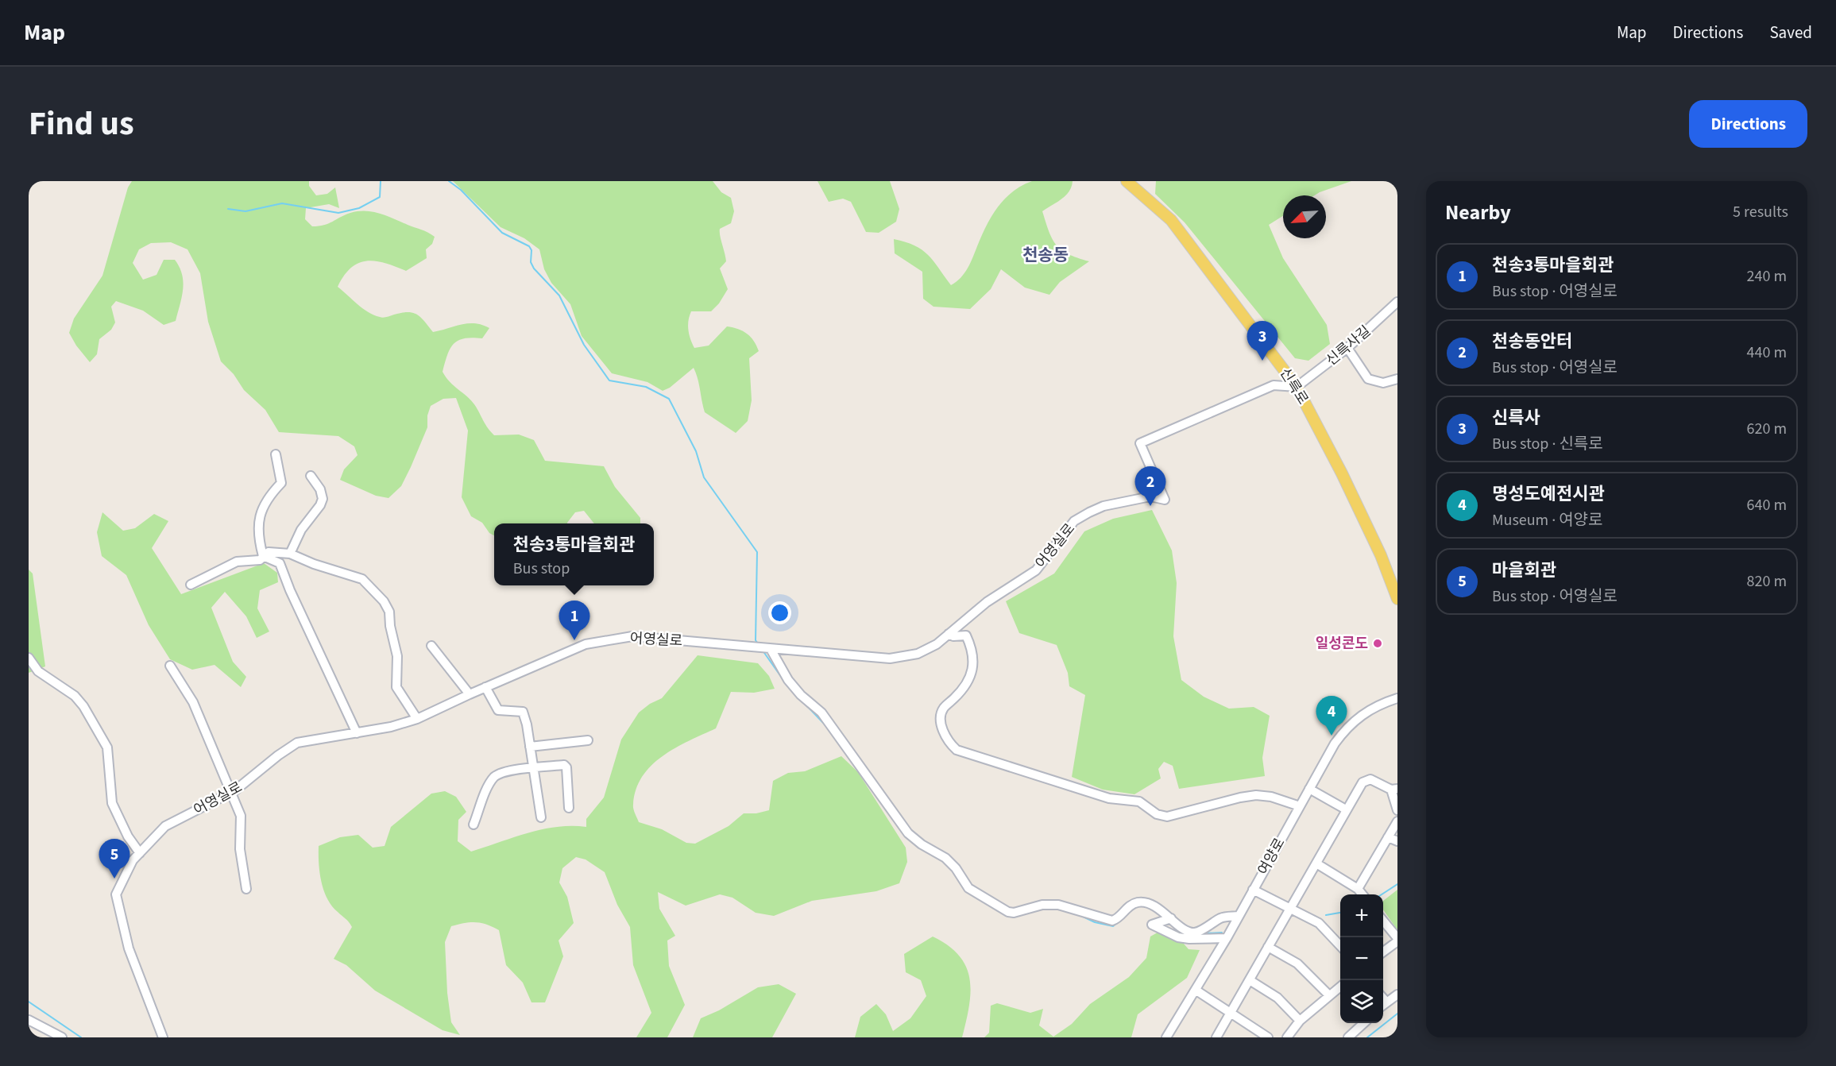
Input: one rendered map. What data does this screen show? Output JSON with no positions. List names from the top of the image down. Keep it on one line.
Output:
{"streets":{"main road":["신륵로"],"street":["신륵사길","어영실로","여양로"]},"crossings":[["신륵사길","신륵로"],["신륵사길","어영실로"],["신륵로","어영실로"]],"districts":["천송동"],"places":["일성콘도"],"north":"bottom left","page":{"header":"Map","nav":["Map","Directions","Saved"],"title":"Find us","buttons":"Directions","heading":["Nearby","5 results"],"list":[{"mark":"1","name":"천송3통마을회관","note":"Bus stop · 어영실로","value":"240 m"},{"mark":"2","name":"천송동안터","note":"Bus stop · 어영실로","value":"440 m"},{"mark":"3","name":"신륵사","note":"Bus stop · 신륵로","value":"620 m"},{"mark":"4","name":"명성도예전시관","note":"Museum · 여양로","value":"640 m"},{"mark":"5","name":"마을회관","note":"Bus stop · 어영실로","value":"820 m"}],"pins":["3","2","1","4","5"],"popup":["천송3통마을회관","Bus stop"],"map_buttons":["+","−"]}}
